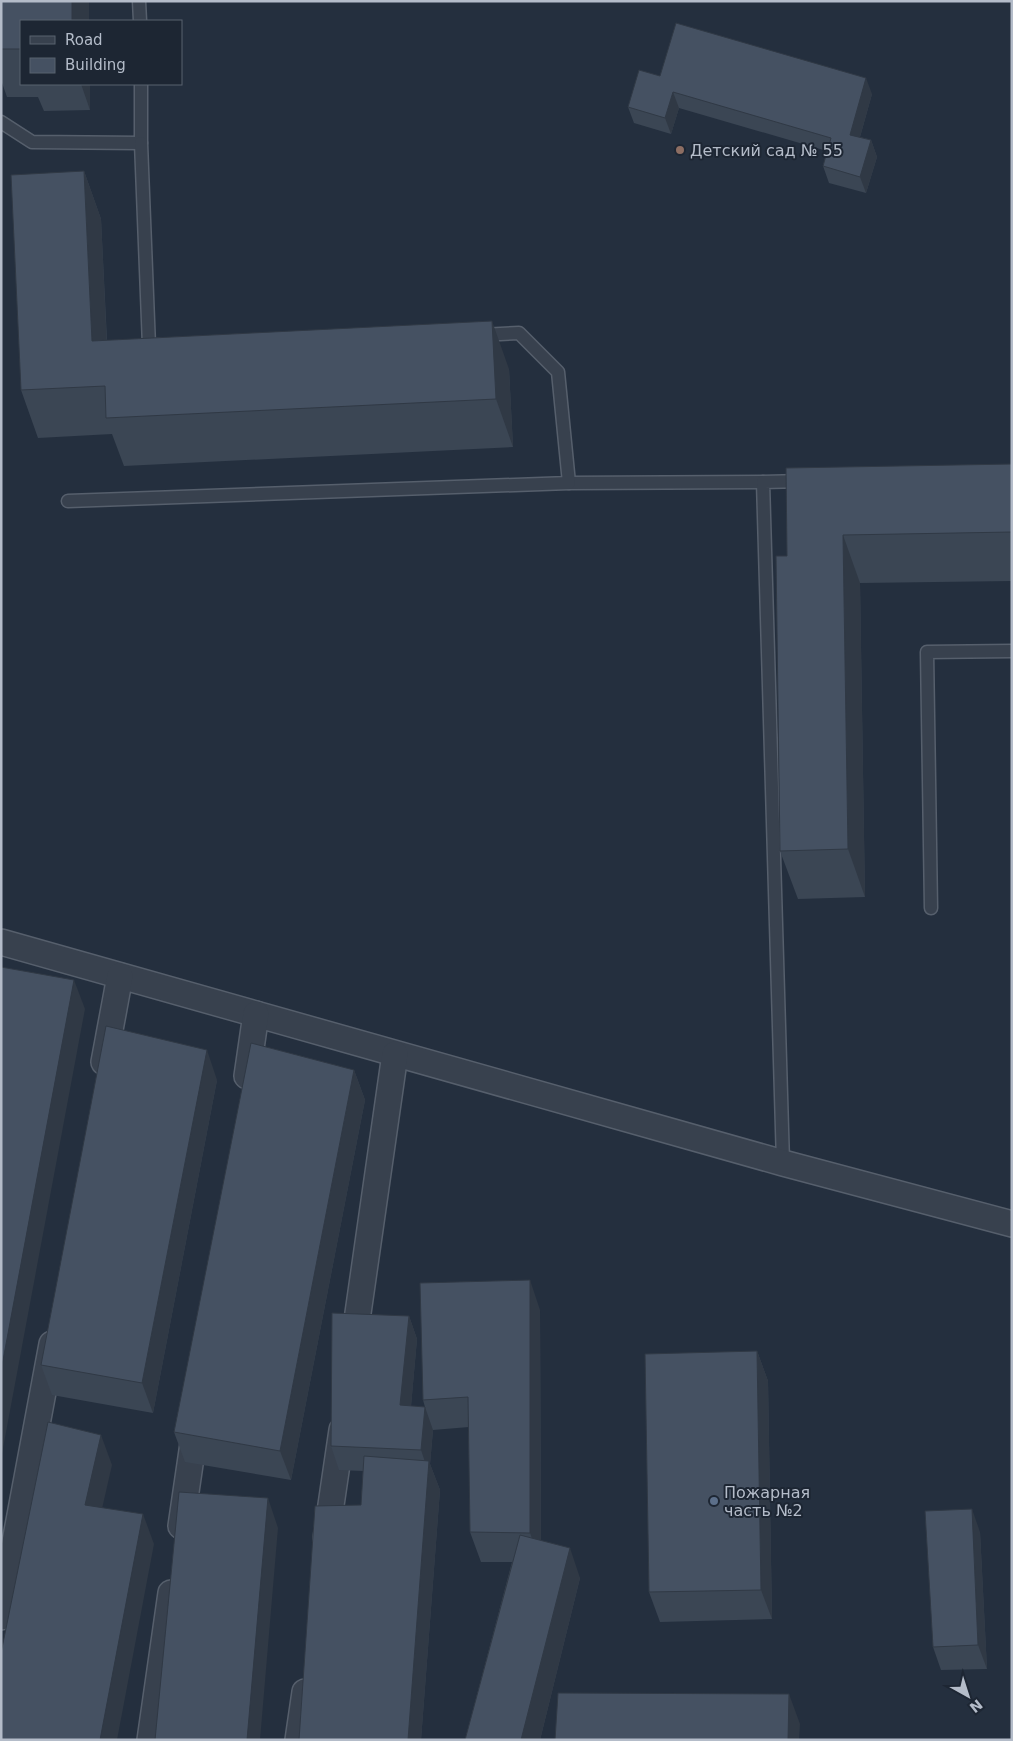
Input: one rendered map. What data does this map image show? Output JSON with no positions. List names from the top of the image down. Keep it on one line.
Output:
{"places":["Детский сад № 55","Пожарная часть №2"],"legend":["Road","Building"],"north":"bottom right"}
